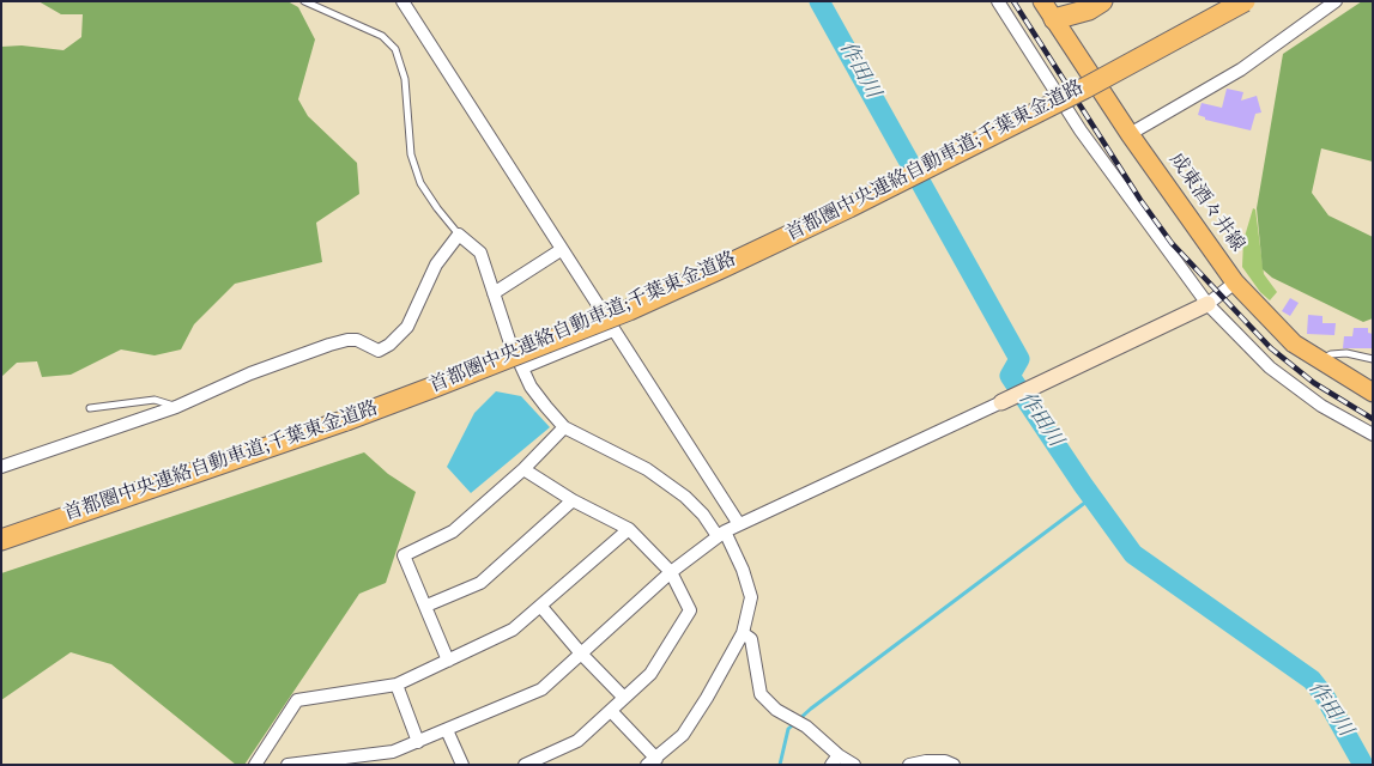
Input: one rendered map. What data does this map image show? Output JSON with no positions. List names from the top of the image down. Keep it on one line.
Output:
{"streets":{"highway":["首都圏中央連絡自動車道;千葉東金道路"],"main road":["成東酒々井線"]},"water":["作田川"]}
